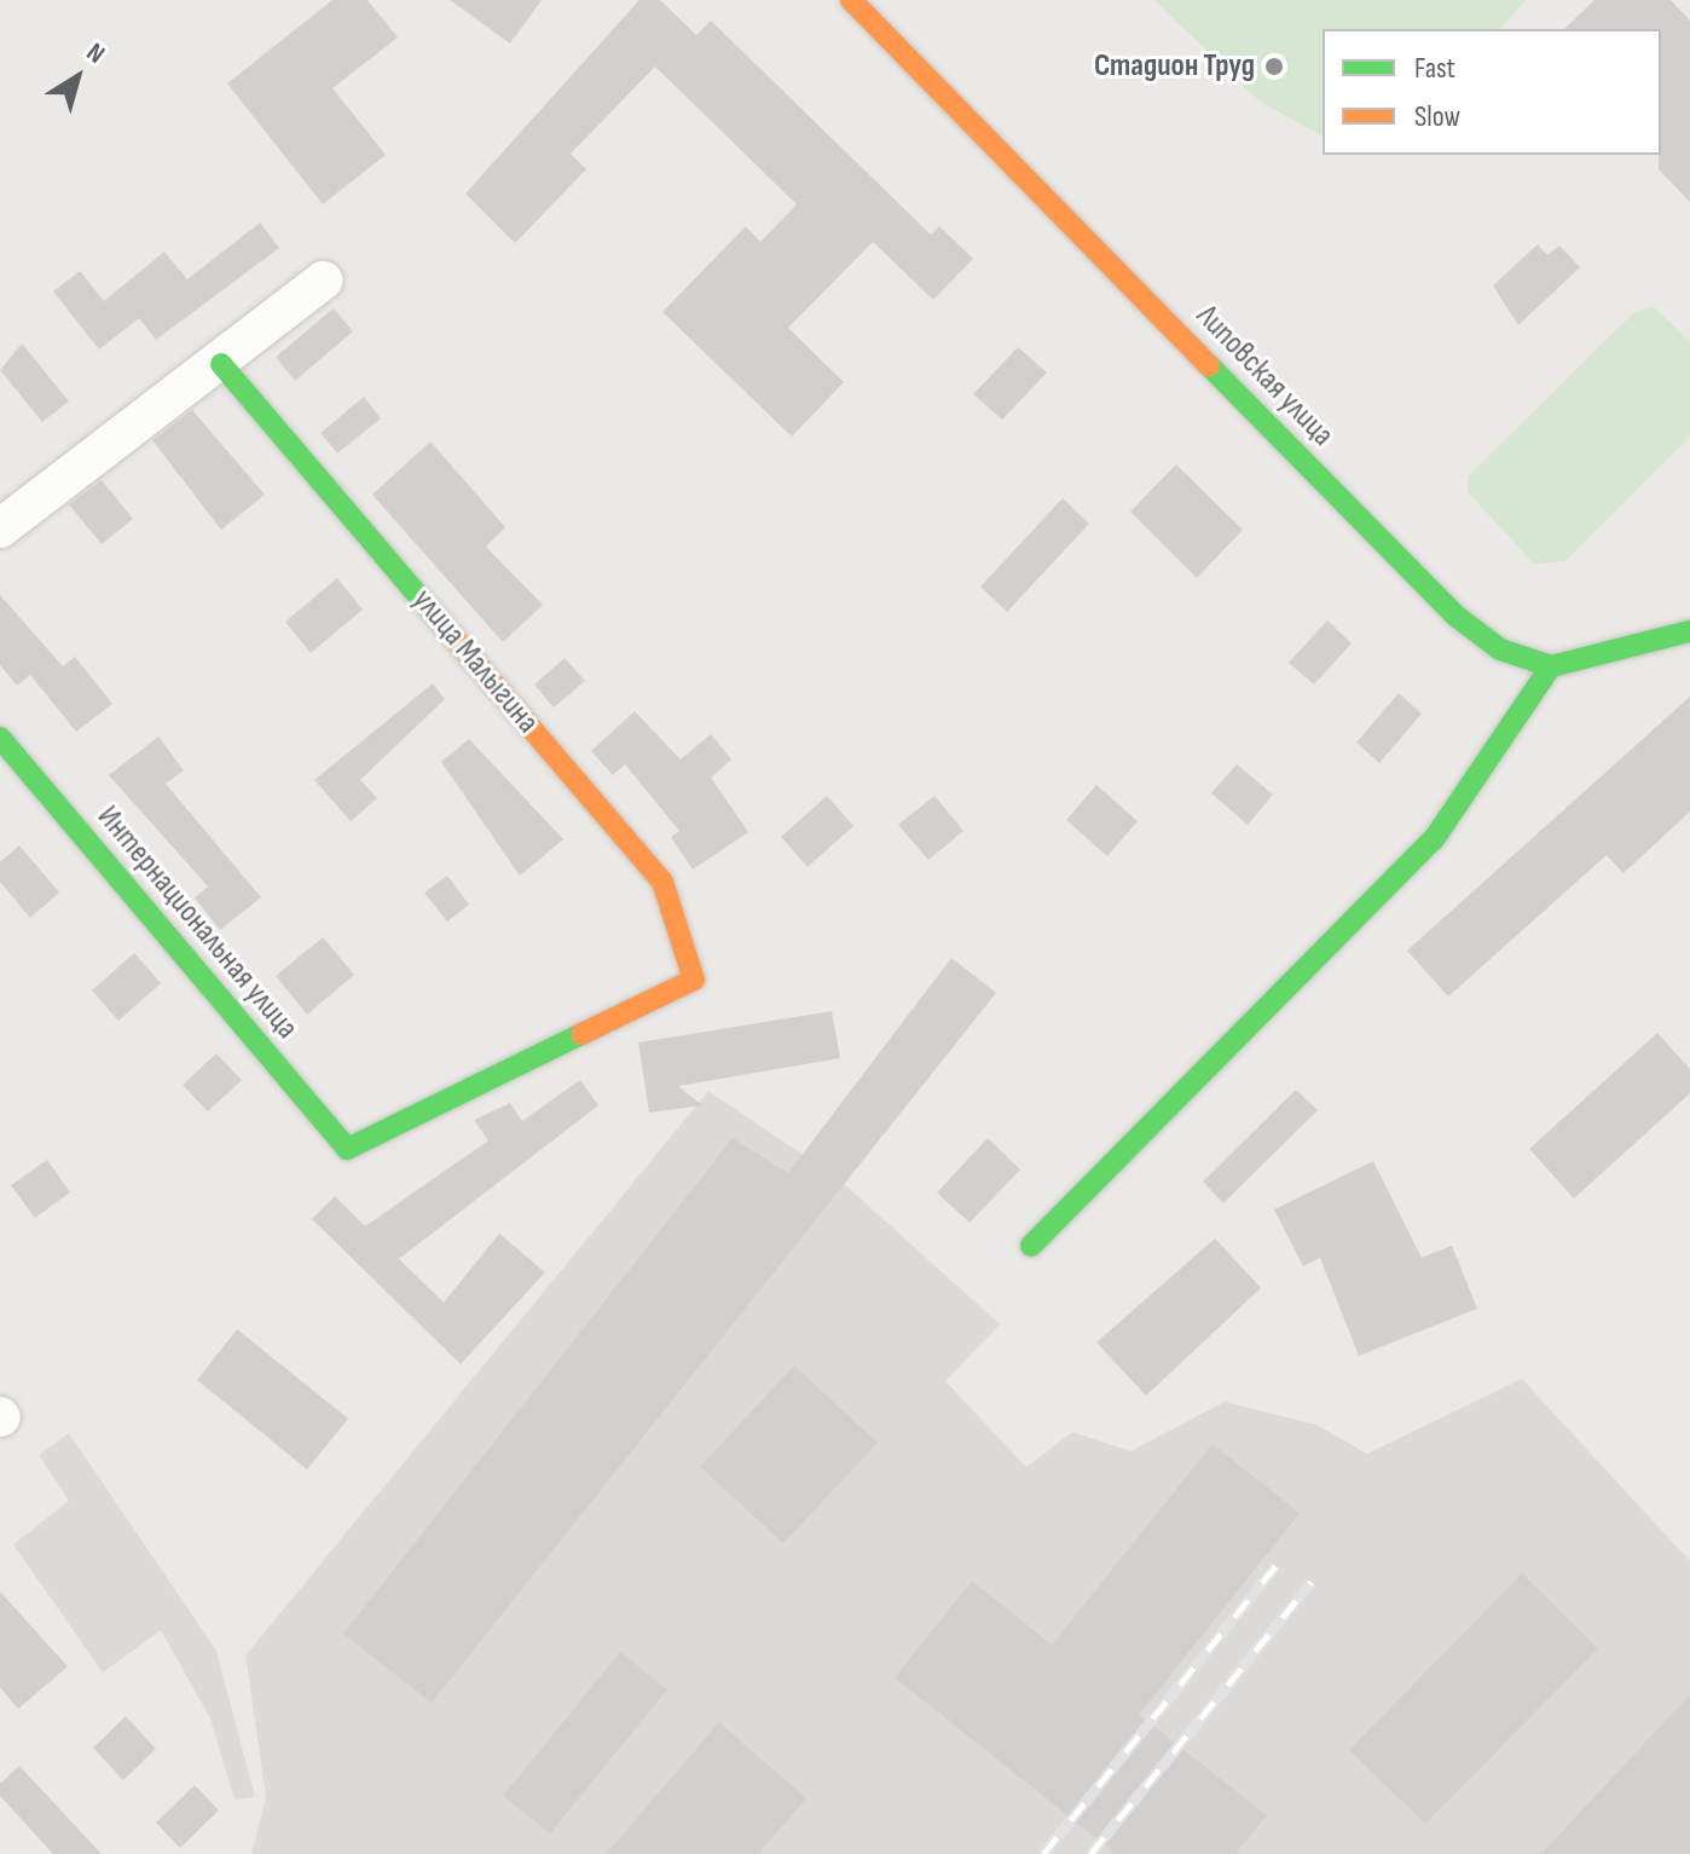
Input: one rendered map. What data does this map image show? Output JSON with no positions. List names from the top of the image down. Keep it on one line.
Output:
{"streets":{"street":["Липовская улица","улица Малыгина","Интернациональная улица"]},"crossings":[["улица Малыгина","Интернациональная улица"]],"places":["Стадион Труд"],"legend":["Fast","Slow"],"north":"top right"}
